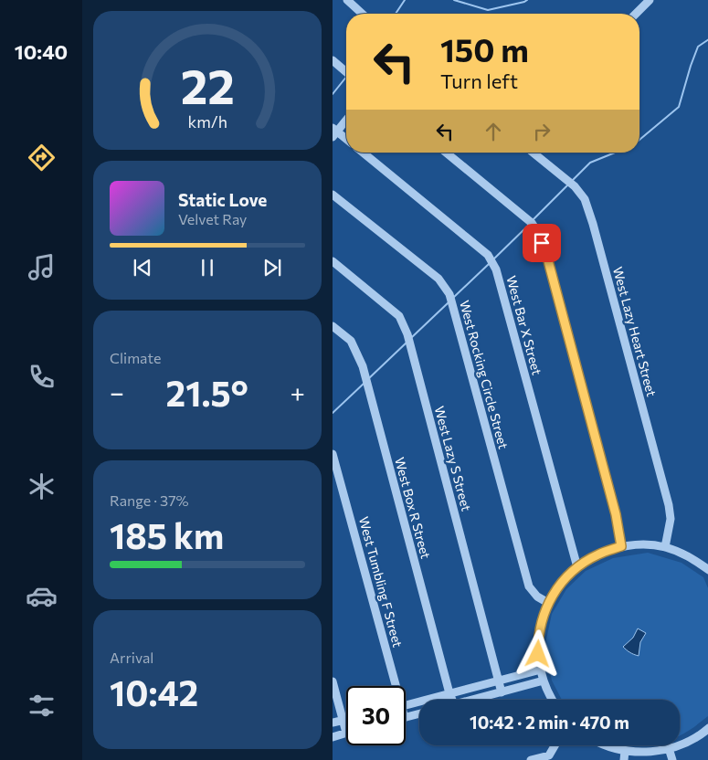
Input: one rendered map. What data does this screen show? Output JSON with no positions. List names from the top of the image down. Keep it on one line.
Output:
{"streets":{"street":["West Bar X Street","West Lazy Heart Street","West Rocking Circle Street","West Lazy S Street","West Box R Street","West Tumbling F Street"]},"page":{"tabs":"10:40","turn":["150 m","Turn left"],"song":["Static Love","Velvet Ray"],"tile":["Climate",["Range · 37%","185 km"],["Arrival","10:42"]],"heat":["−","21.5°","+"],"limit":"30","trip":"10:42 · 2 min · 470 m","gauge":["22","km/h"]}}
